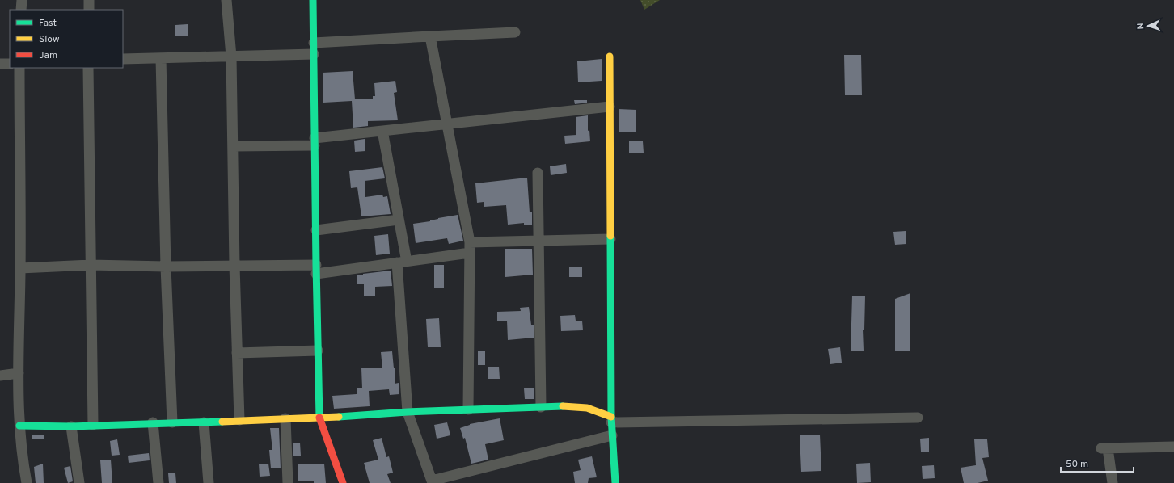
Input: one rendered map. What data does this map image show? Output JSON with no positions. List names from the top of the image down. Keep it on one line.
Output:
{"legend":["Fast","Slow","Jam"],"scale_bar":"50 m","north":"left"}
